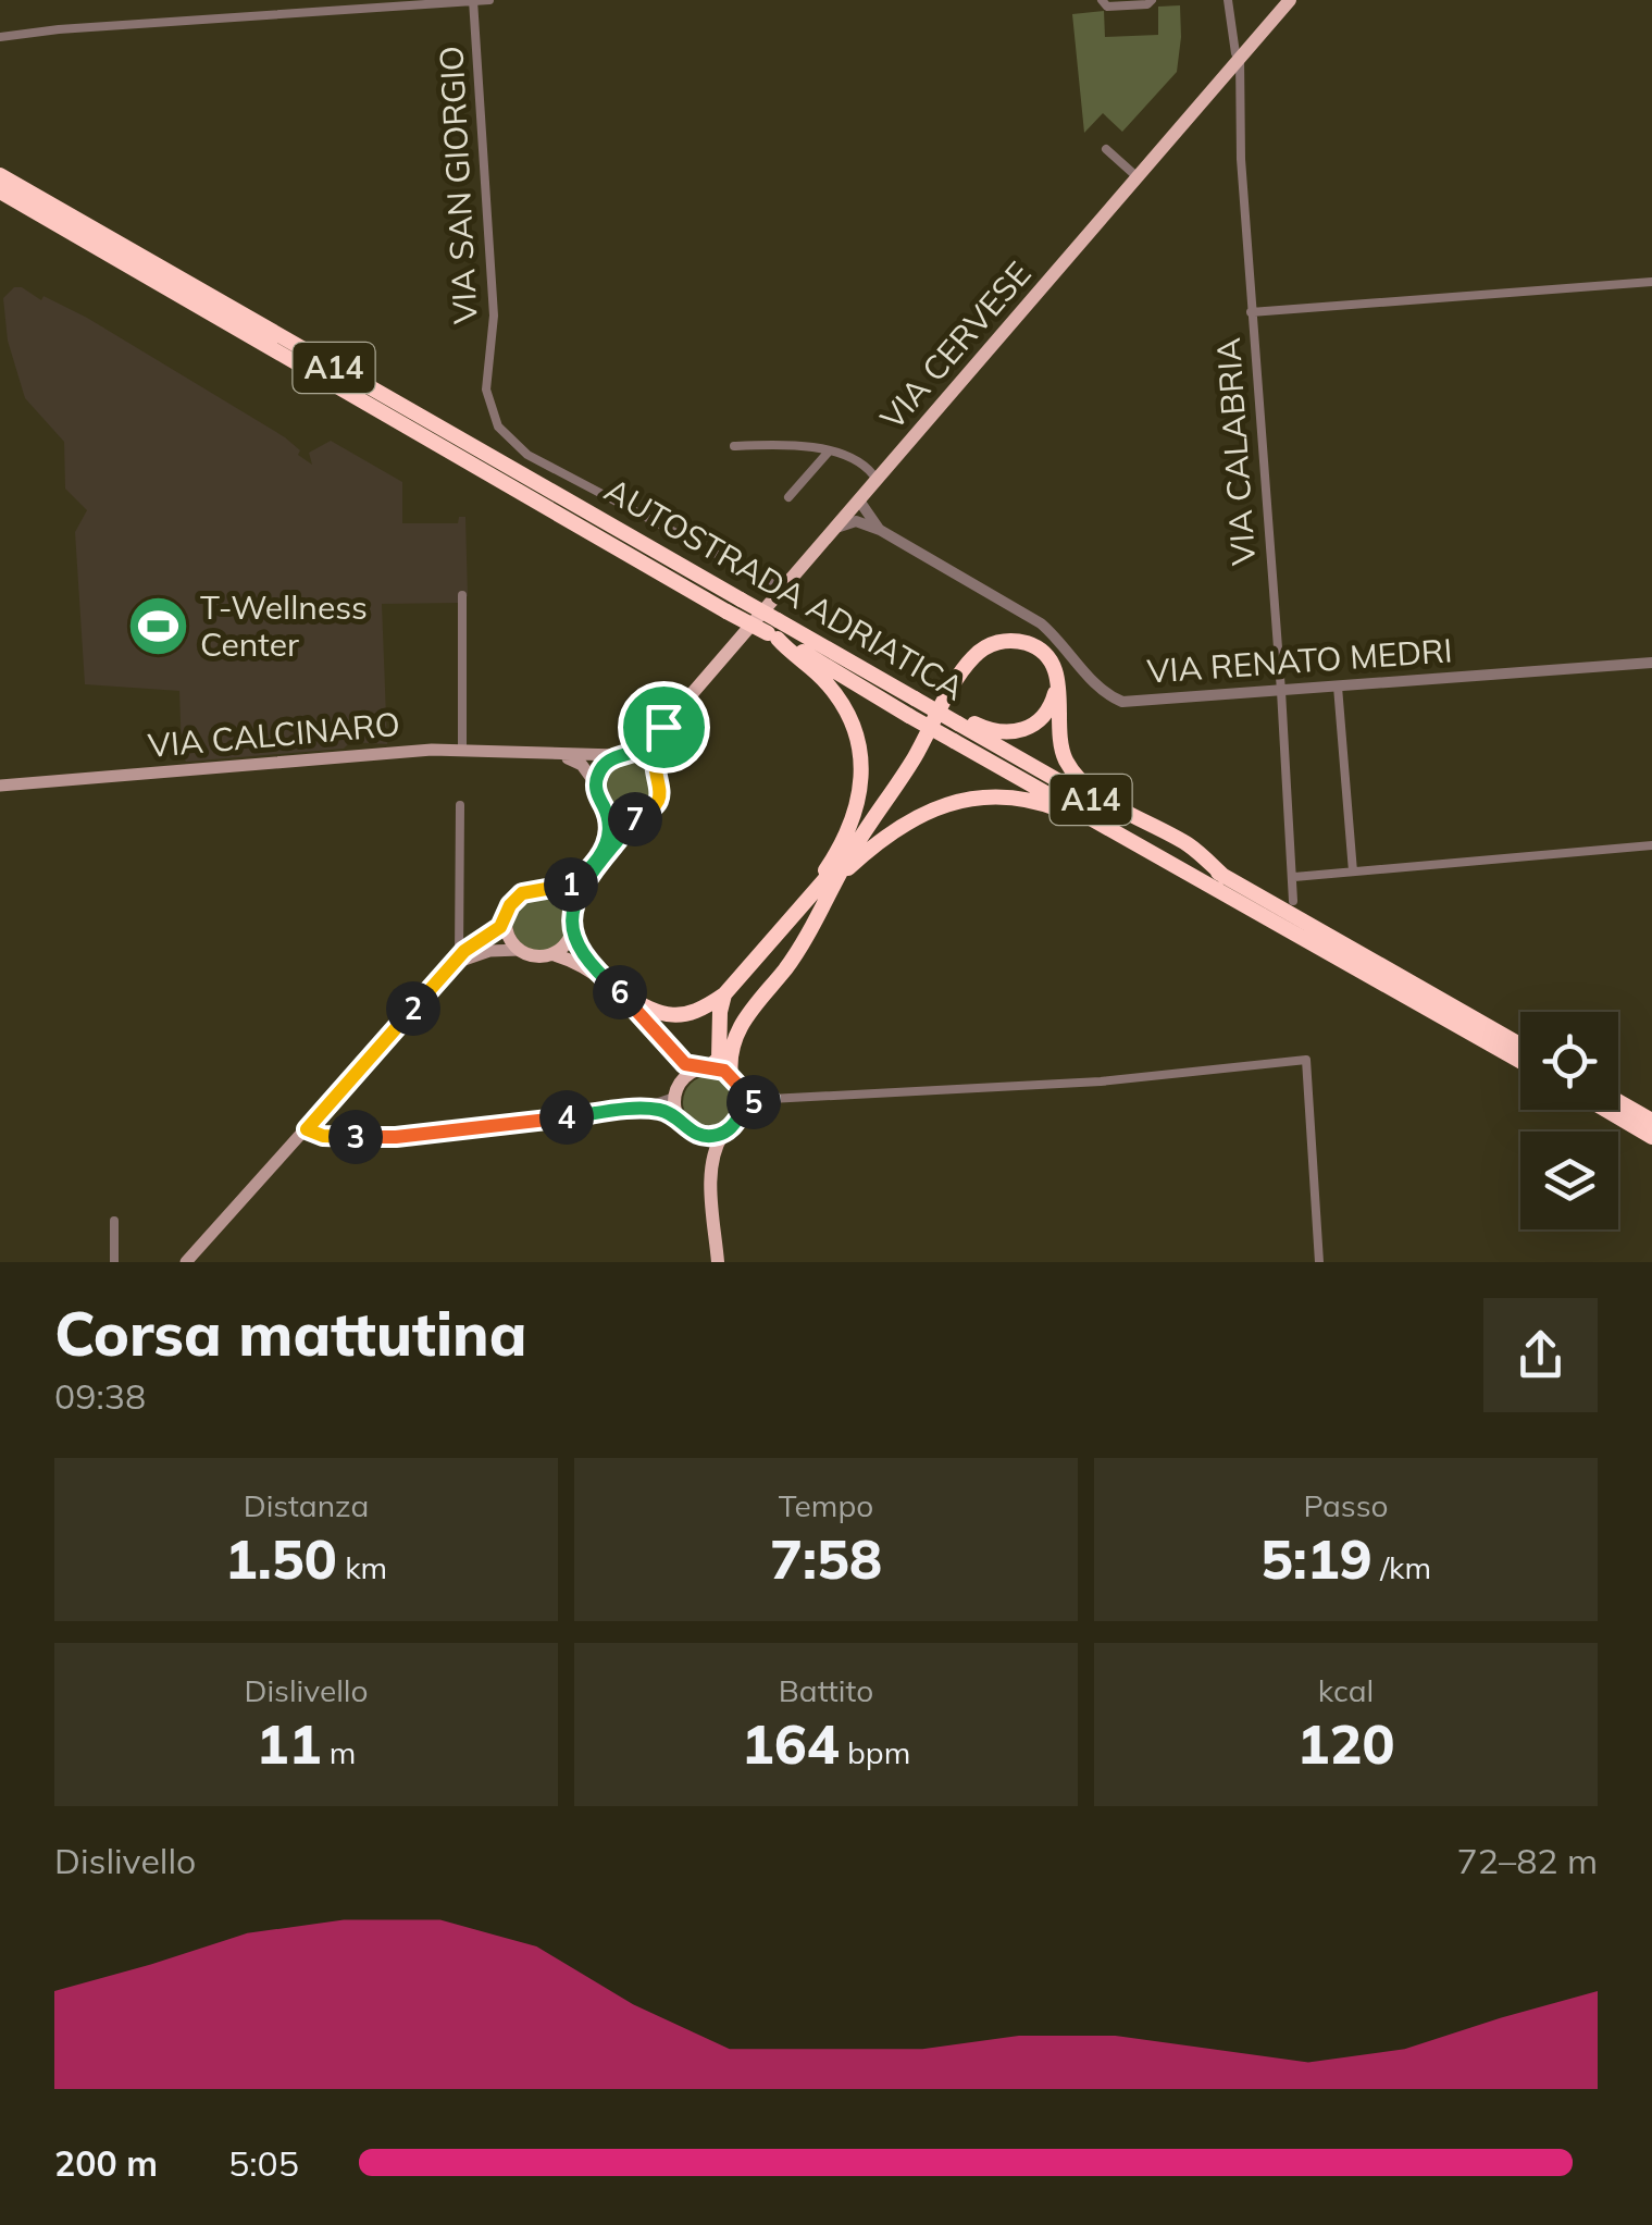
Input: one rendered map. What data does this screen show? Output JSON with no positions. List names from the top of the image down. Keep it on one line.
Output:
{"streets":{"highway":["A14","AUTOSTRADA ADRIATICA"],"main road":["VIA CERVESE","VIA CALCINARO"],"street":["VIA SAN GIORGIO","VIA CALABRIA","VIA RENATO MEDRI"]},"crossings":[["VIA SAN GIORGIO","VIA CERVESE"],["VIA CERVESE","VIA CALABRIA"],["VIA CERVESE","VIA RENATO MEDRI"],["VIA CERVESE","VIA CALCINARO"],["VIA CALABRIA","AUTOSTRADA ADRIATICA"],["VIA CALABRIA","VIA RENATO MEDRI"]],"places":{"sports":["T-Wellness Center"]},"page":{"pins":["7","1","6","2","5","4","3"],"heading":["Corsa mattutina","09:38"],"stats":[["Distanza","1.50 km"],["Tempo","7:58"],["Passo","5:19 /km"],["Dislivello","11 m"],["Battito","164 bpm"],["kcal","120"]],"chart":["Dislivello","72–82 m"],"list":[{"name":"200 m","note":"5:05"}]}}
